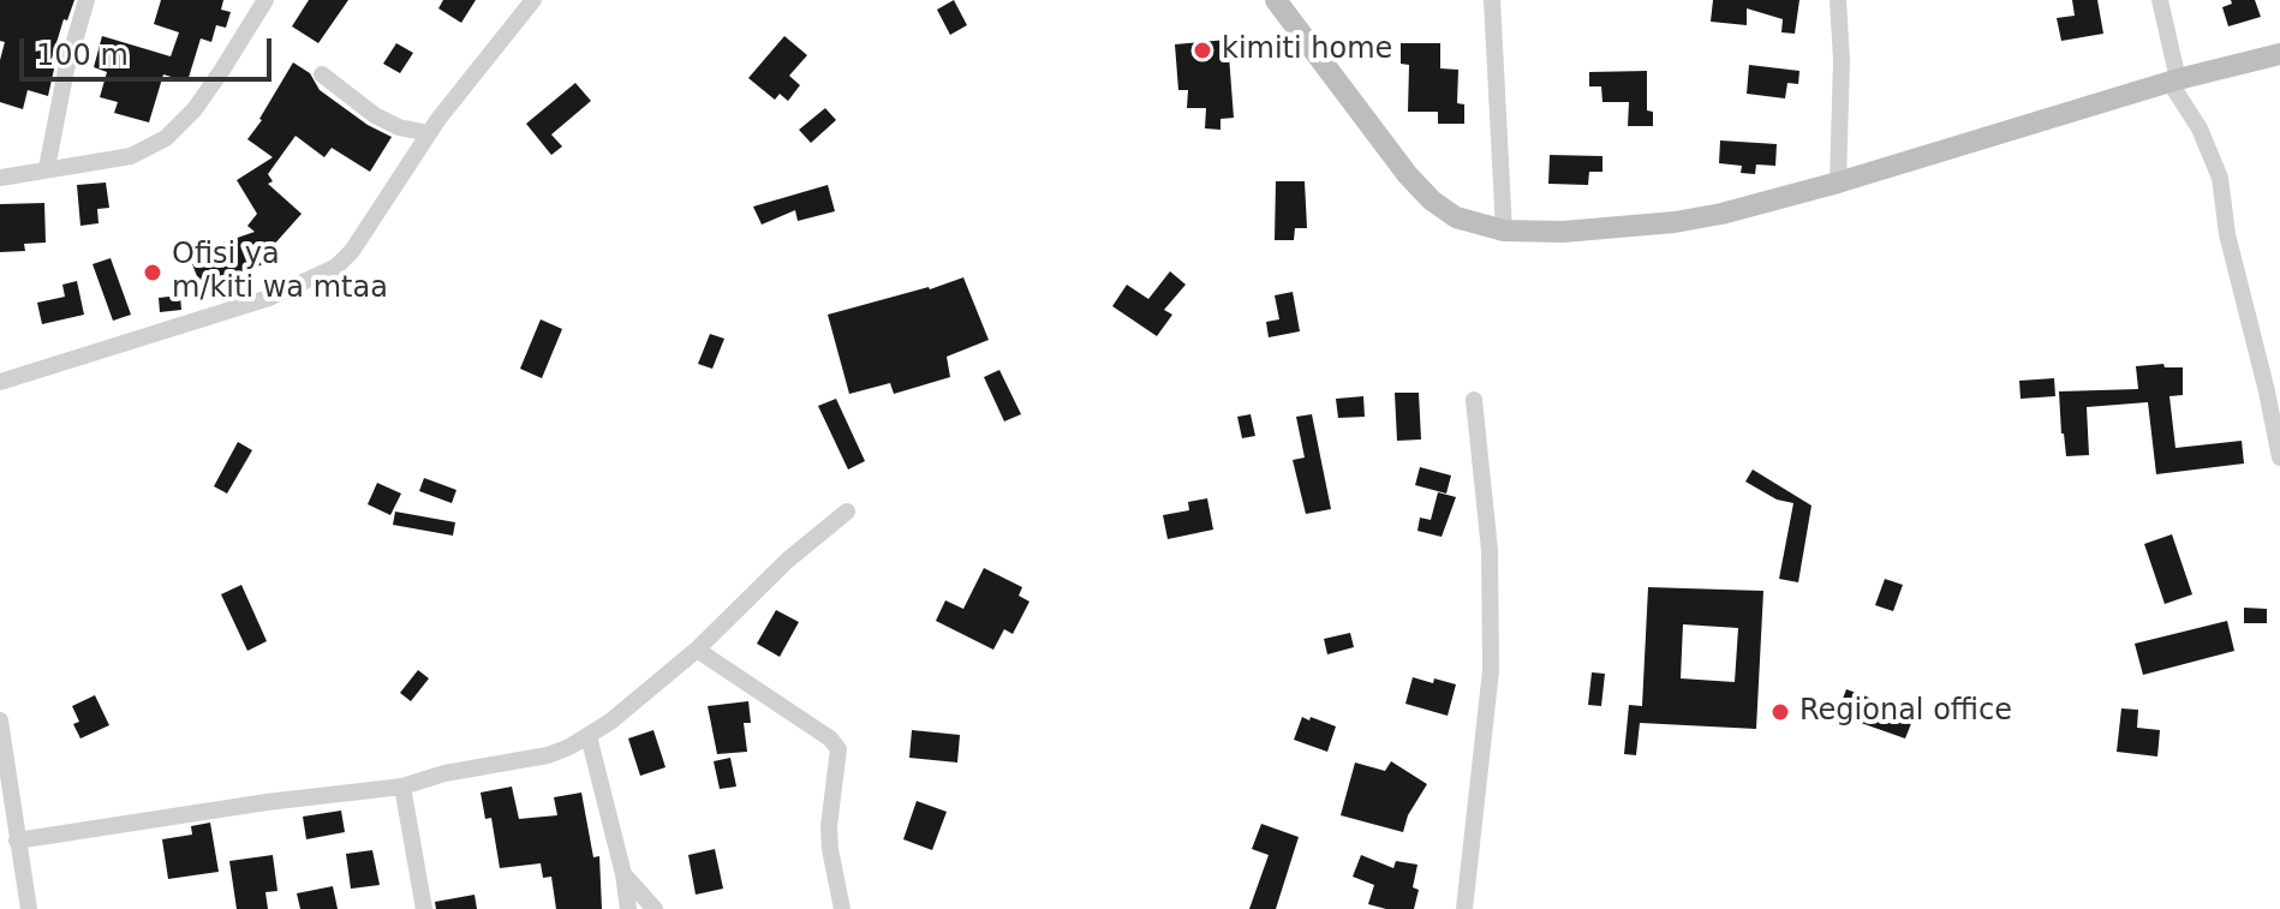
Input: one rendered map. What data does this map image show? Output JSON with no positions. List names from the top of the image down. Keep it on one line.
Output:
{"places":["kimiti home","Ofisi ya m/kiti wa mtaa","Regional office"],"scale_bar":"100 m"}
